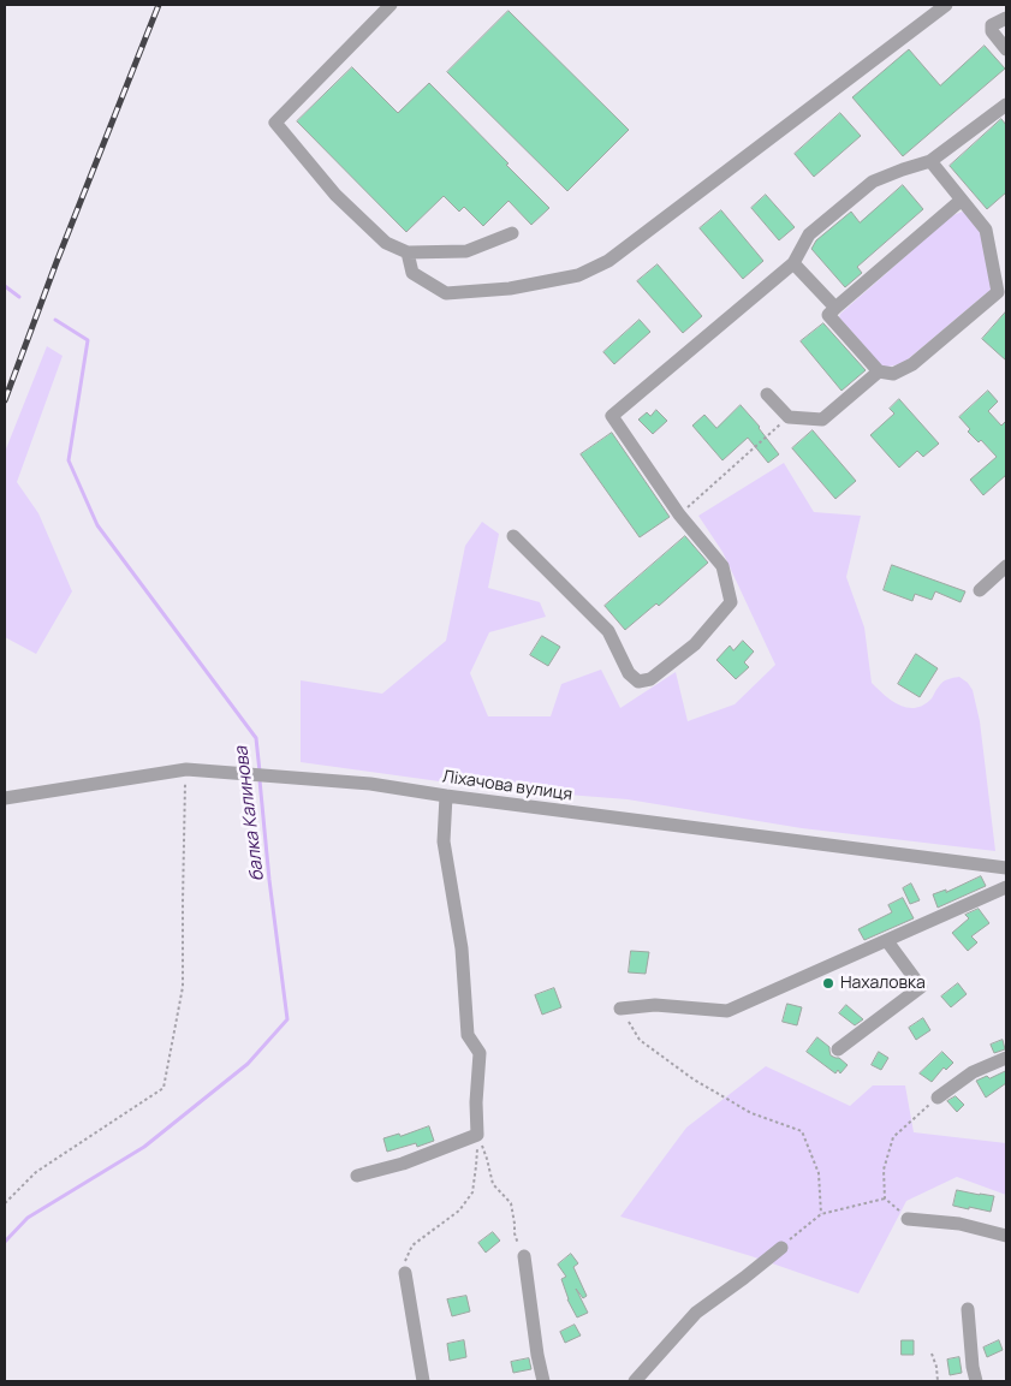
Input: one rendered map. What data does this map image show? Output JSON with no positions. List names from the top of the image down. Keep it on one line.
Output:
{"streets":{"street":["Ліхачова вулиця"]},"water":["балка Калинова"],"places":["Нахаловка"]}
